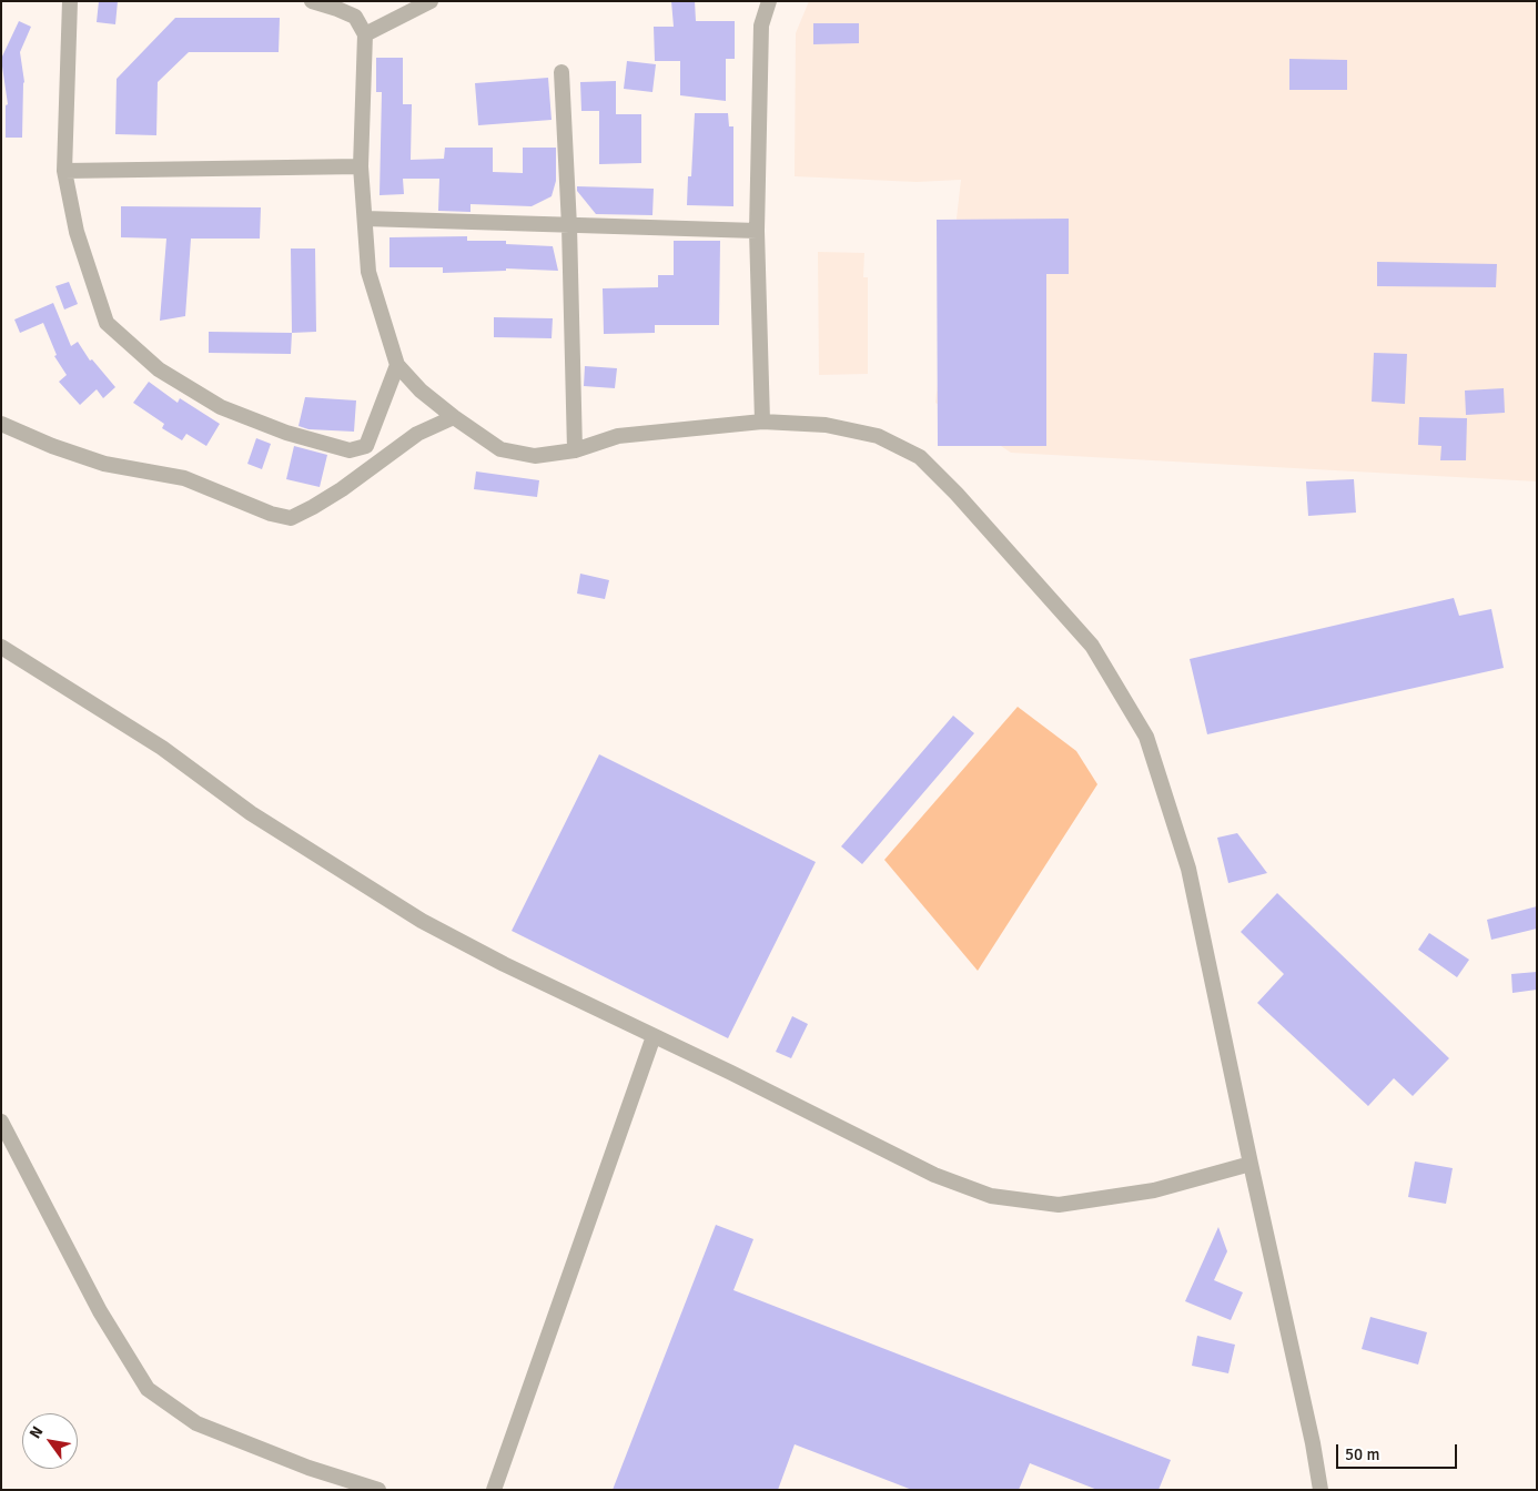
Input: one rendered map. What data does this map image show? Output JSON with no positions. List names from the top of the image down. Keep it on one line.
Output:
{"scale_bar":"50 m","north":"top left"}
